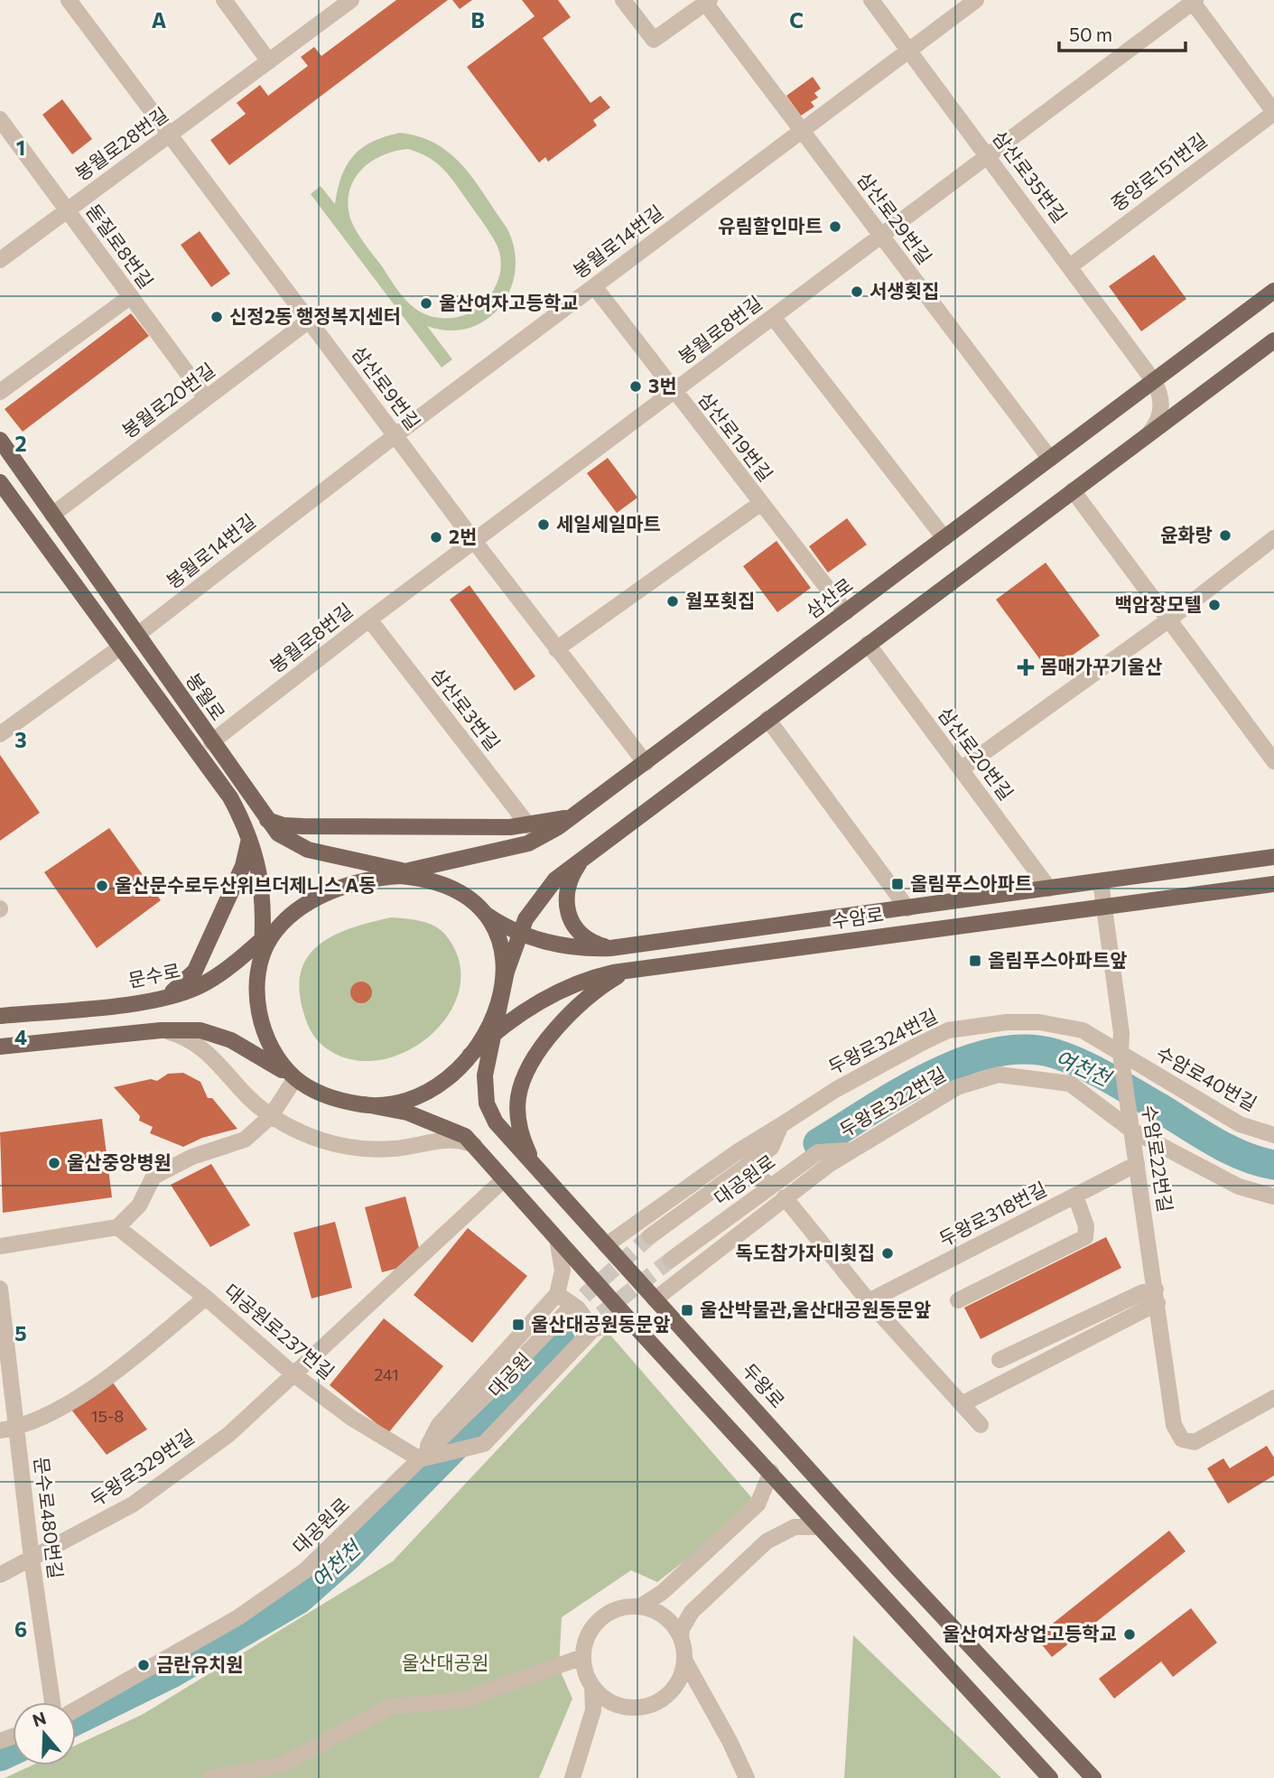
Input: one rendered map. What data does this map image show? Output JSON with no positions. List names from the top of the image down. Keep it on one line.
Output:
{"streets":{"main road":["삼산로","봉월로","수암로","문수로","두왕로"],"street":["봉월로28번길","중앙로151번길","삼산로35번길","삼산로29번길","봉월로14번길","돋질로8번길","봉월로8번길","삼산로9번길","봉월로20번길","삼산로19번길","삼산로3번길","삼산로20번길","두왕로324번길","수암로40번길","두왕로322번길","수암로22번길","대공원로","두왕로318번길","대공원로237번길","두왕로329번길","문수로480번길"]},"crossings":[["봉월로28번길","돋질로8번길"],["봉월로28번길","삼산로9번길"],["중앙로151번길","삼산로35번길"],["삼산로35번길","봉월로14번길"],["삼산로35번길","봉월로8번길"],["삼산로35번길","삼산로"],["삼산로29번길","봉월로14번길"],["삼산로29번길","봉월로8번길"],["삼산로29번길","삼산로"],["봉월로14번길","삼산로9번길"],["봉월로14번길","삼산로19번길"],["봉월로14번길","봉월로"],["돋질로8번길","봉월로20번길"],["봉월로8번길","삼산로9번길"],["봉월로8번길","삼산로19번길"],["봉월로8번길","봉월로"],["봉월로8번길","삼산로3번길"],["삼산로9번길","봉월로20번길"],["삼산로9번길","삼산로"],["봉월로20번길","봉월로"],["삼산로19번길","삼산로"],["삼산로","봉월로"],["삼산로20번길","수암로"],["수암로","수암로22번길"],["수암로","두왕로"],["두왕로324번길","수암로40번길"],["두왕로324번길","수암로22번길"],["두왕로324번길","대공원로"],["두왕로324번길","두왕로"],["수암로40번길","수암로22번길"],["두왕로322번길","수암로22번길"],["두왕로322번길","대공원로"],["두왕로322번길","두왕로"],["수암로22번길","두왕로318번길"],["대공원로","대공원로237번길"],["대공원로237번길","두왕로329번길"],["두왕로329번길","문수로480번길"]],"water":["여천천"],"parks":["울산대공원"],"places":{"other":["유림할인마트","서생횟집","울산여자고등학교","신정2동 행정복지센터","3번","세일세일마트","윤화랑","2번","월포횟집","백암장모텔","울산문수로두산위브더제니스 A동","울산중앙병원","독도참가자미횟집","울산여자상업고등학교","금란유치원"],"health":["몸매가꾸기울산"],"transit":["올림푸스아파트","올림푸스아파트앞","울산박물관,울산대공원동문앞","울산대공원동문앞"]},"house_numbers":["241","15-8"],"scale_bar":"50 m","north":"top","grid":{"columns":["A","B","C"],"rows":["1","2","3","4","5","6"]}}
